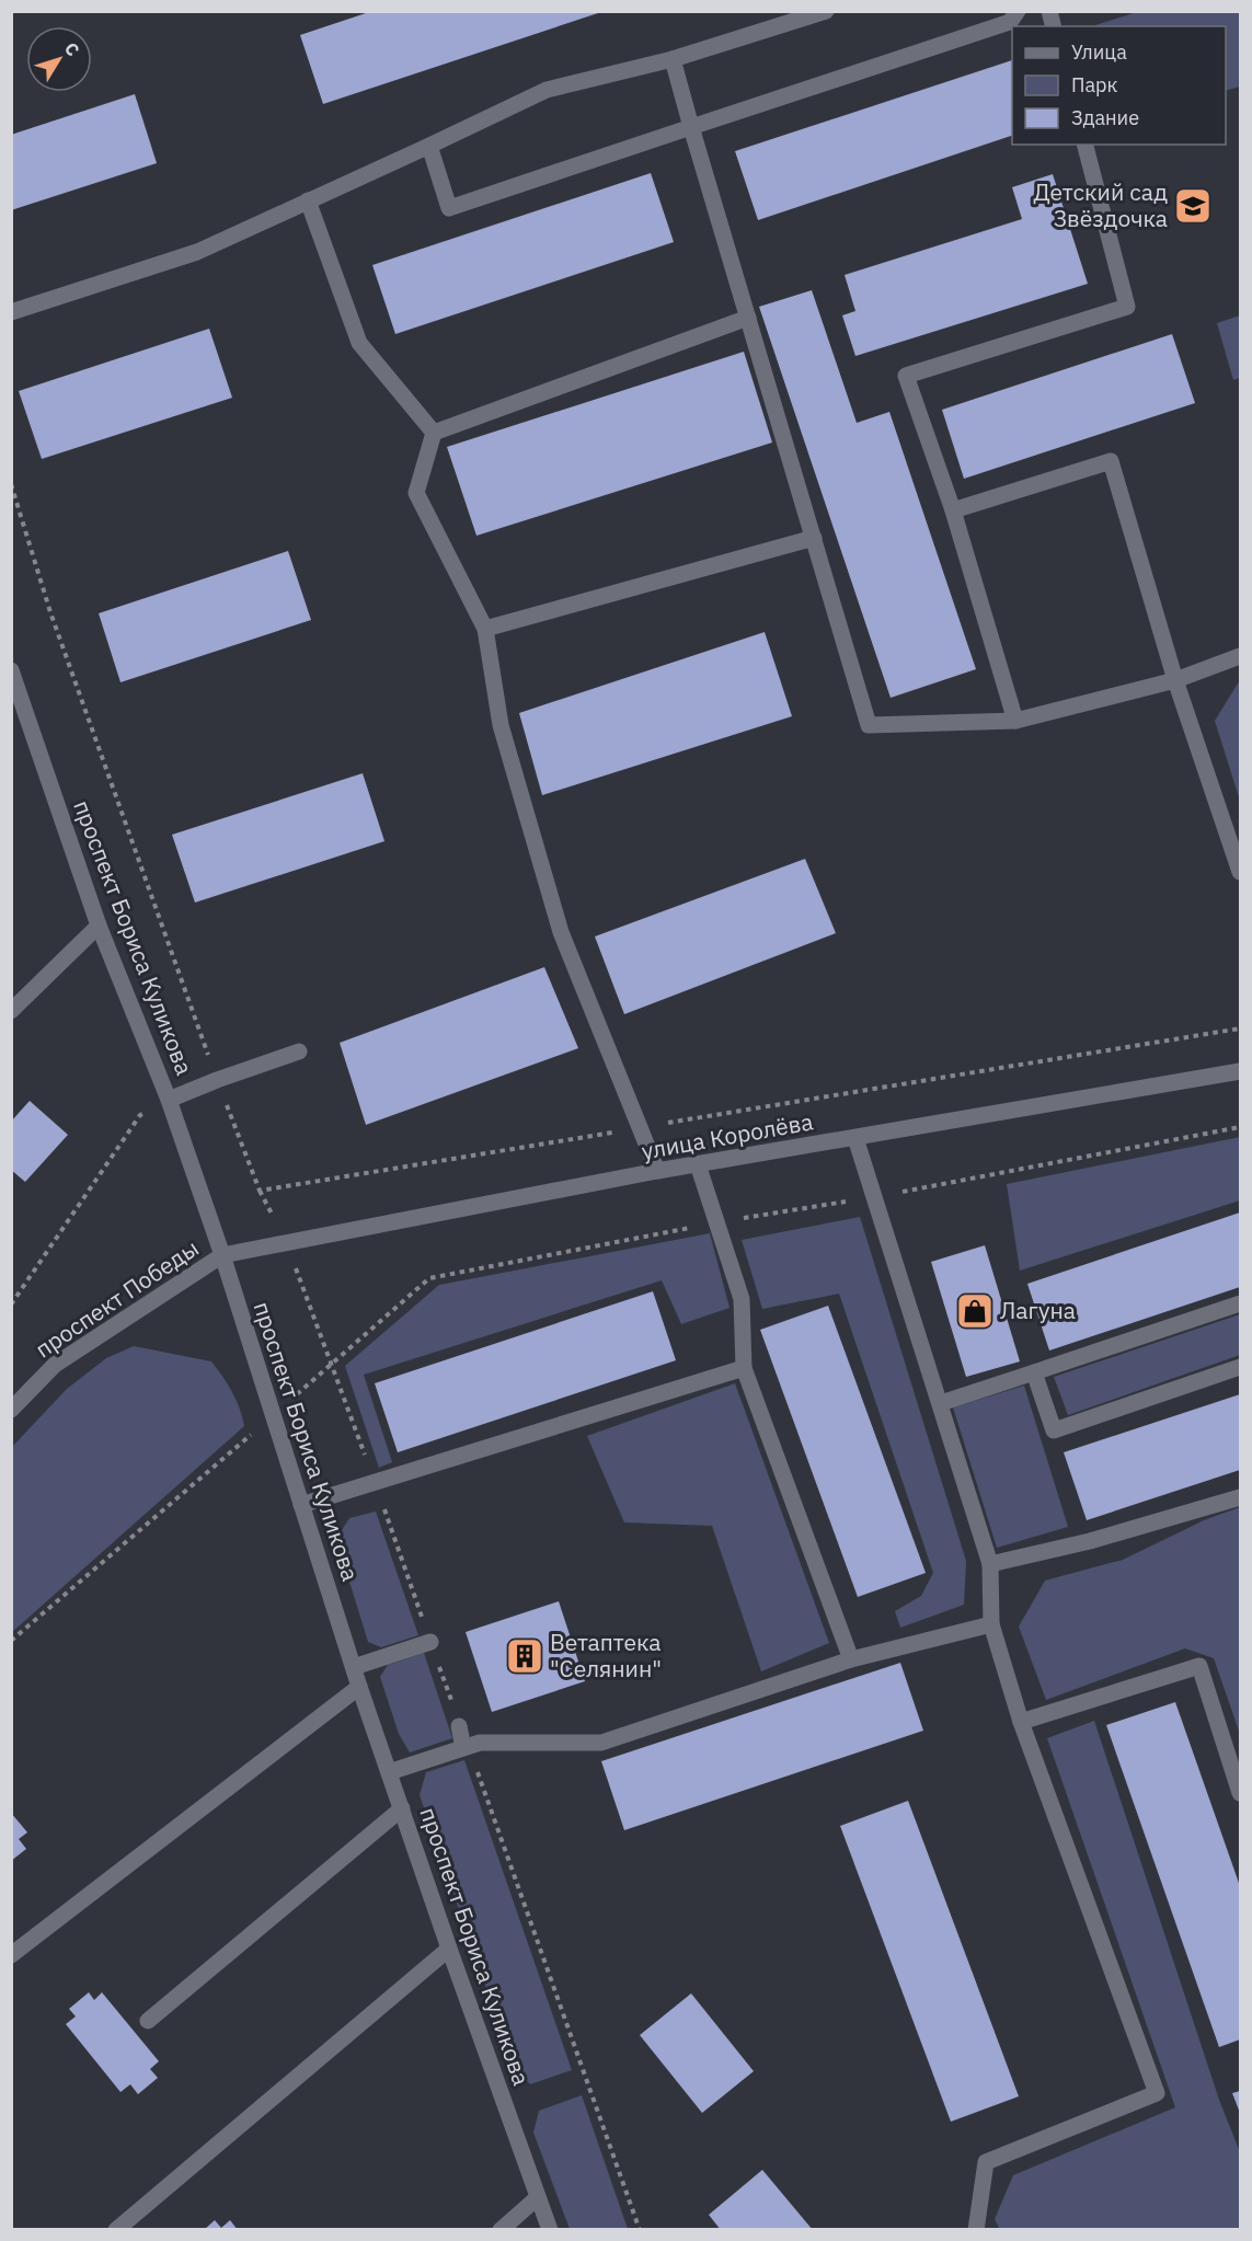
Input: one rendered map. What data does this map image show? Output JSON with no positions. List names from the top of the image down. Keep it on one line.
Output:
{"streets":{"street":["проспект Бориса Куликова","улица Королёва","проспект Победы"]},"crossings":[["проспект Бориса Куликова","улица Королёва"],["проспект Бориса Куликова","проспект Победы"],["улица Королёва","проспект Победы"]],"places":{"school or university":["Детский сад Звёздочка"],"shop":["Лагуна"],"building":["Ветаптека \"Селянин\""]},"legend":["Улица","Парк","Здание"],"north":"top right"}
